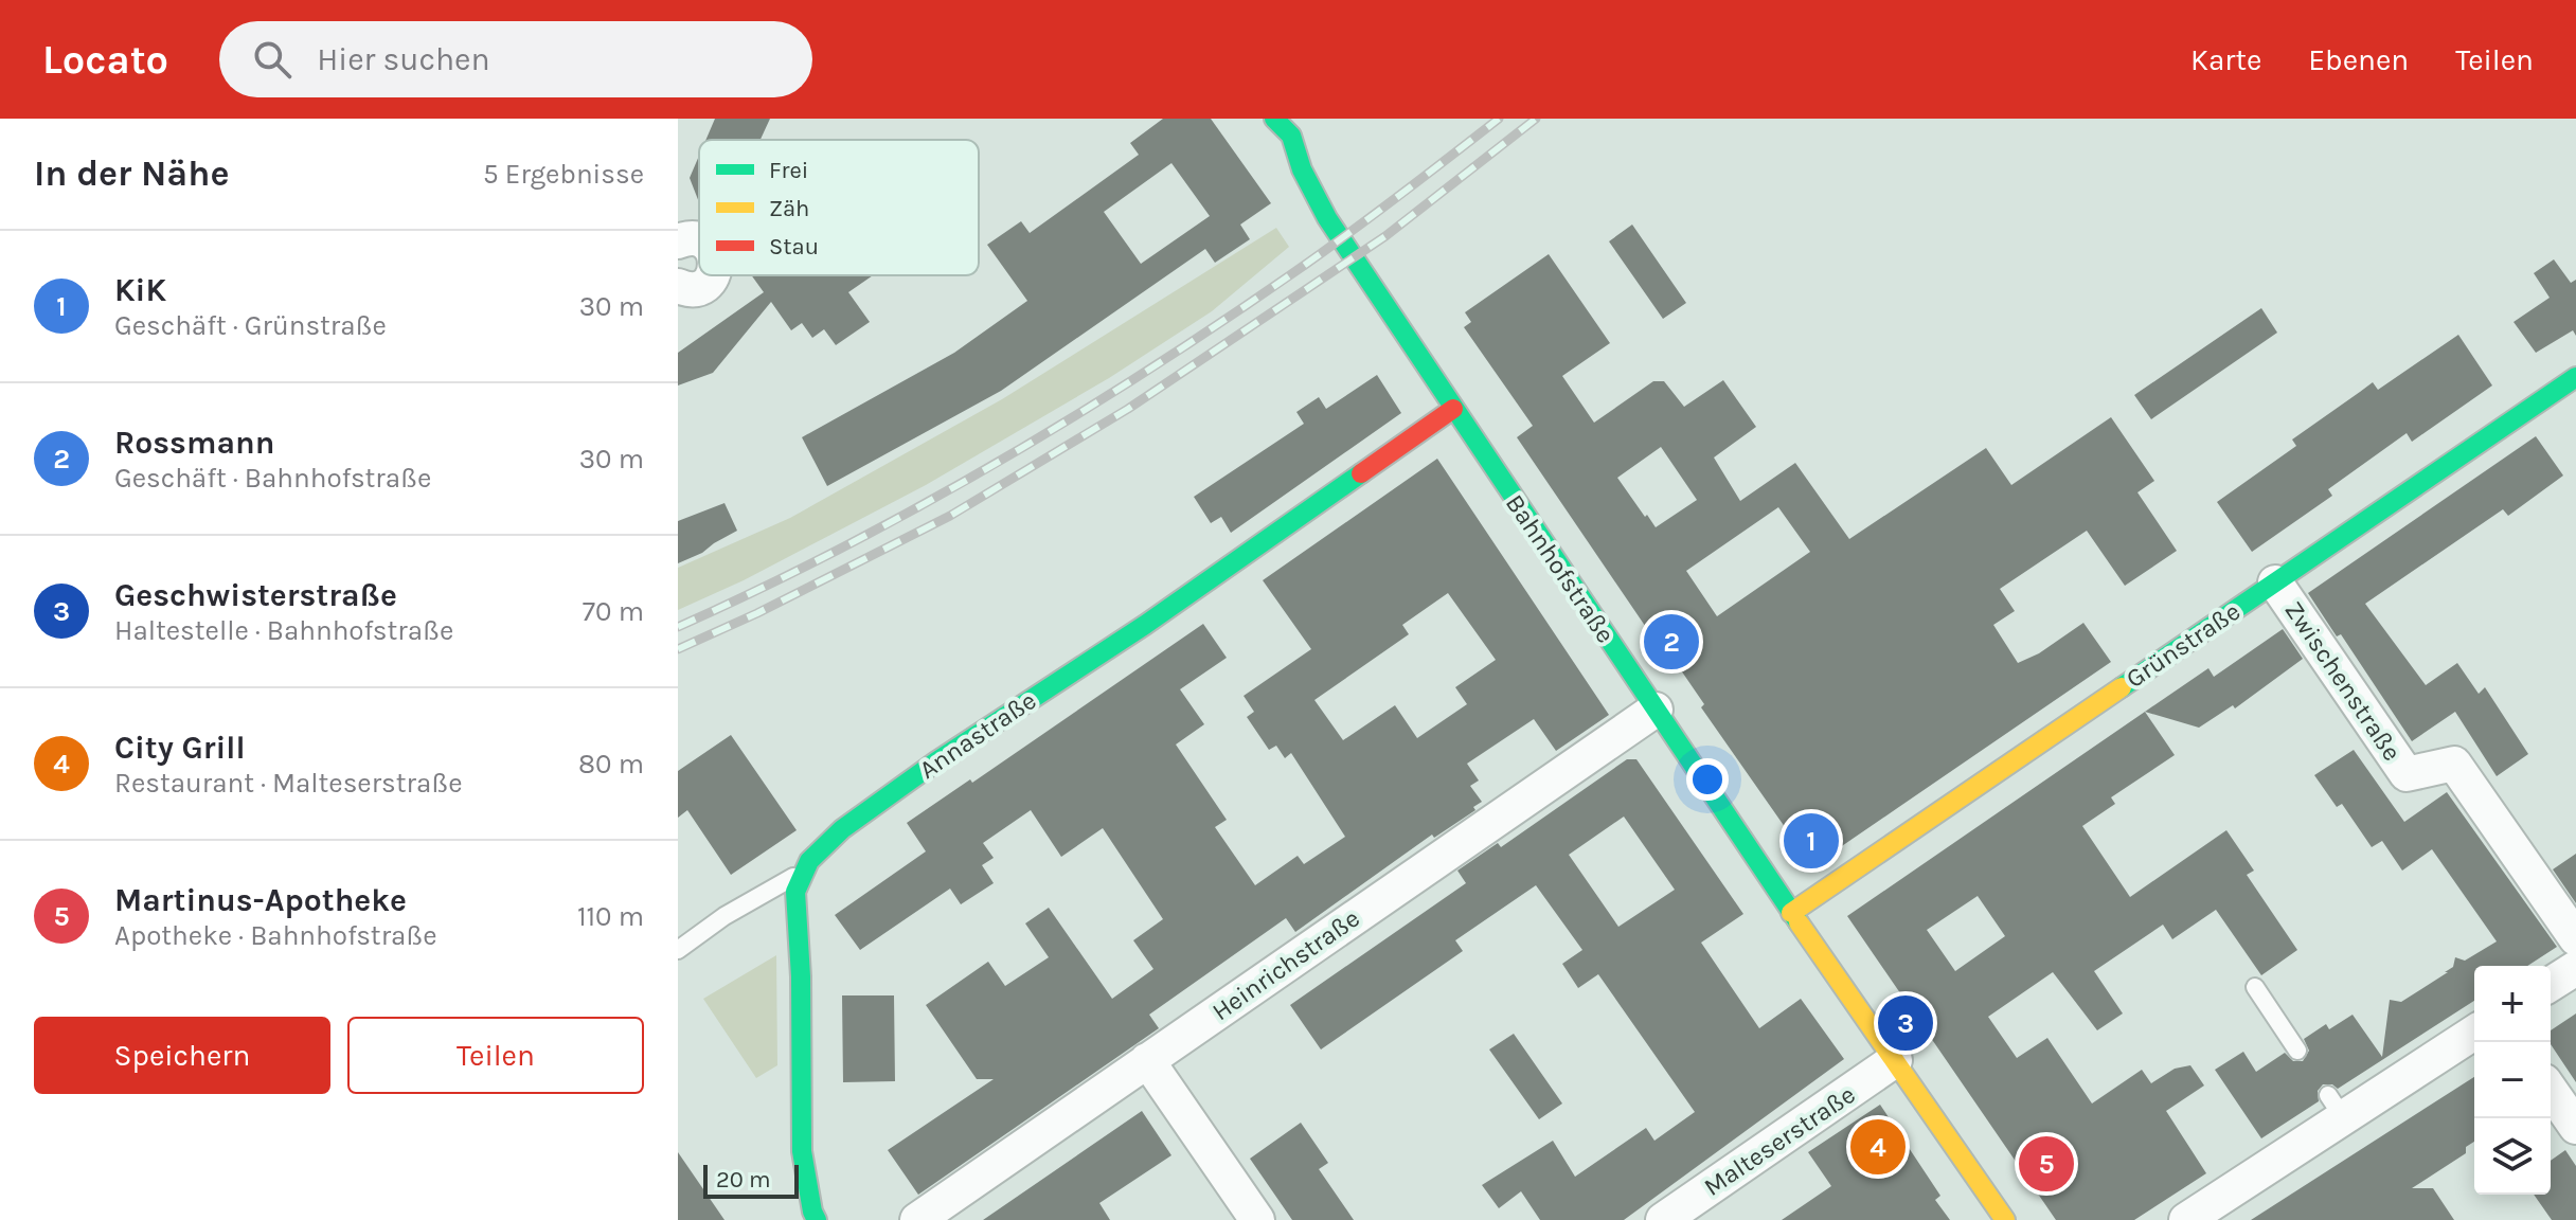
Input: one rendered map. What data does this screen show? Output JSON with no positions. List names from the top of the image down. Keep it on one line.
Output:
{"streets":{"street":["Bahnhofstraße","Grünstraße","Zwischenstraße","Annastraße","Heinrichstraße","Malteserstraße"]},"crossings":[["Bahnhofstraße","Grünstraße"],["Bahnhofstraße","Annastraße"],["Bahnhofstraße","Heinrichstraße"],["Bahnhofstraße","Malteserstraße"],["Grünstraße","Zwischenstraße"]],"legend":["Frei","Zäh","Stau"],"scale_bar":"20 m","page":{"header":"Locato","search":"Hier suchen","nav":["Karte","Ebenen","Teilen"],"heading":["In der Nähe","5 Ergebnisse"],"list":[{"mark":"1","name":"KiK","note":"Geschäft · Grünstraße","value":"30 m"},{"mark":"2","name":"Rossmann","note":"Geschäft · Bahnhofstraße","value":"30 m"},{"mark":"3","name":"Geschwisterstraße","note":"Haltestelle · Bahnhofstraße","value":"70 m"},{"mark":"4","name":"City Grill","note":"Restaurant · Malteserstraße","value":"80 m"},{"mark":"5","name":"Martinus-Apotheke","note":"Apotheke · Bahnhofstraße","value":"110 m"}],"pins":["2","1","3","4","5"],"map_buttons":["+","−"],"buttons":["Speichern","Teilen"],"scale":"20 m"}}
